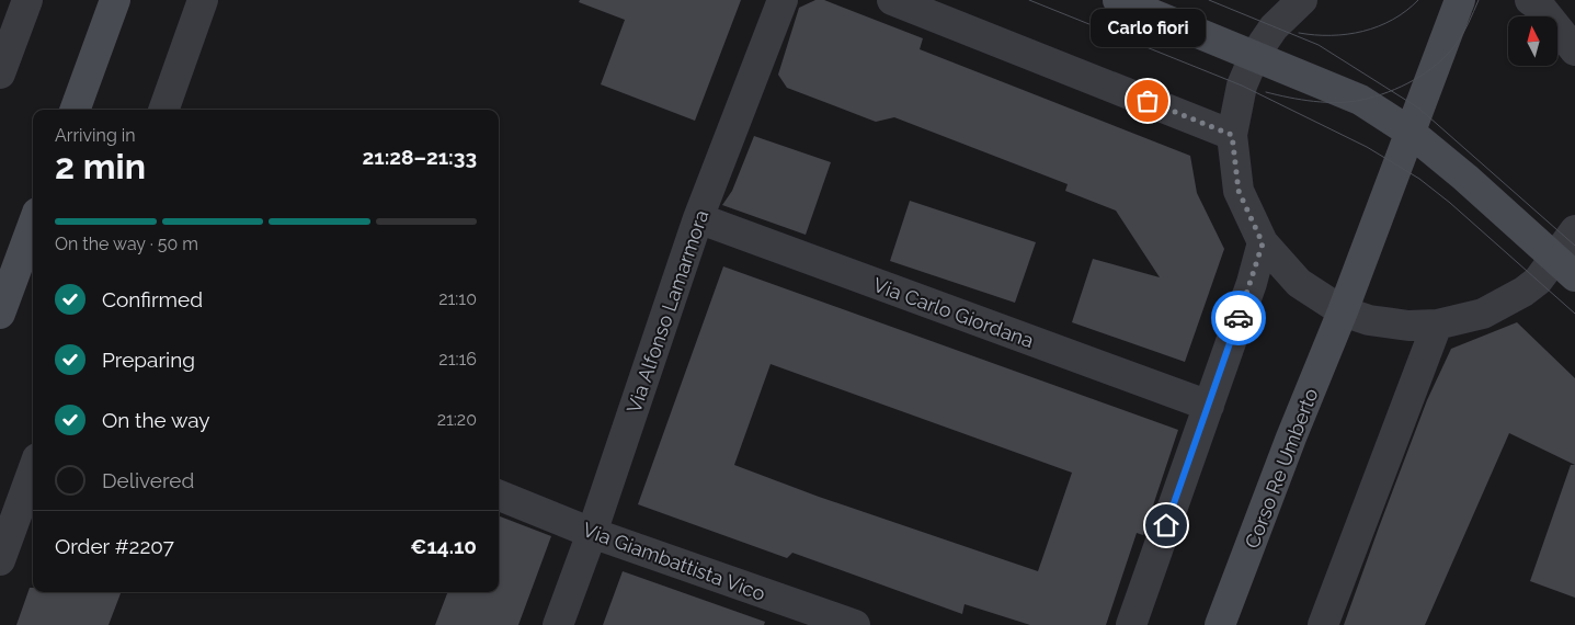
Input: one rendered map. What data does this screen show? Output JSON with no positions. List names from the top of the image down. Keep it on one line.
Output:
{"streets":{"main road":["Corso Re Umberto"],"street":["Via Alfonso Lamarmora","Via Carlo Giordana","Via Giambattista Vico"]},"crossings":[["Via Alfonso Lamarmora","Via Carlo Giordana"],["Via Alfonso Lamarmora","Via Giambattista Vico"]],"places":["Carlo fiori"],"north":"top","page":{"bubble":"Carlo fiori","heading":["2 min","Arriving in","21:28–21:33"],"panel":["Order #2207","€14.10"],"bar":"On the way · 50 m","list":[["Confirmed","21:10"],["Preparing","21:16"],["On the way","21:20"],"Delivered"]}}
